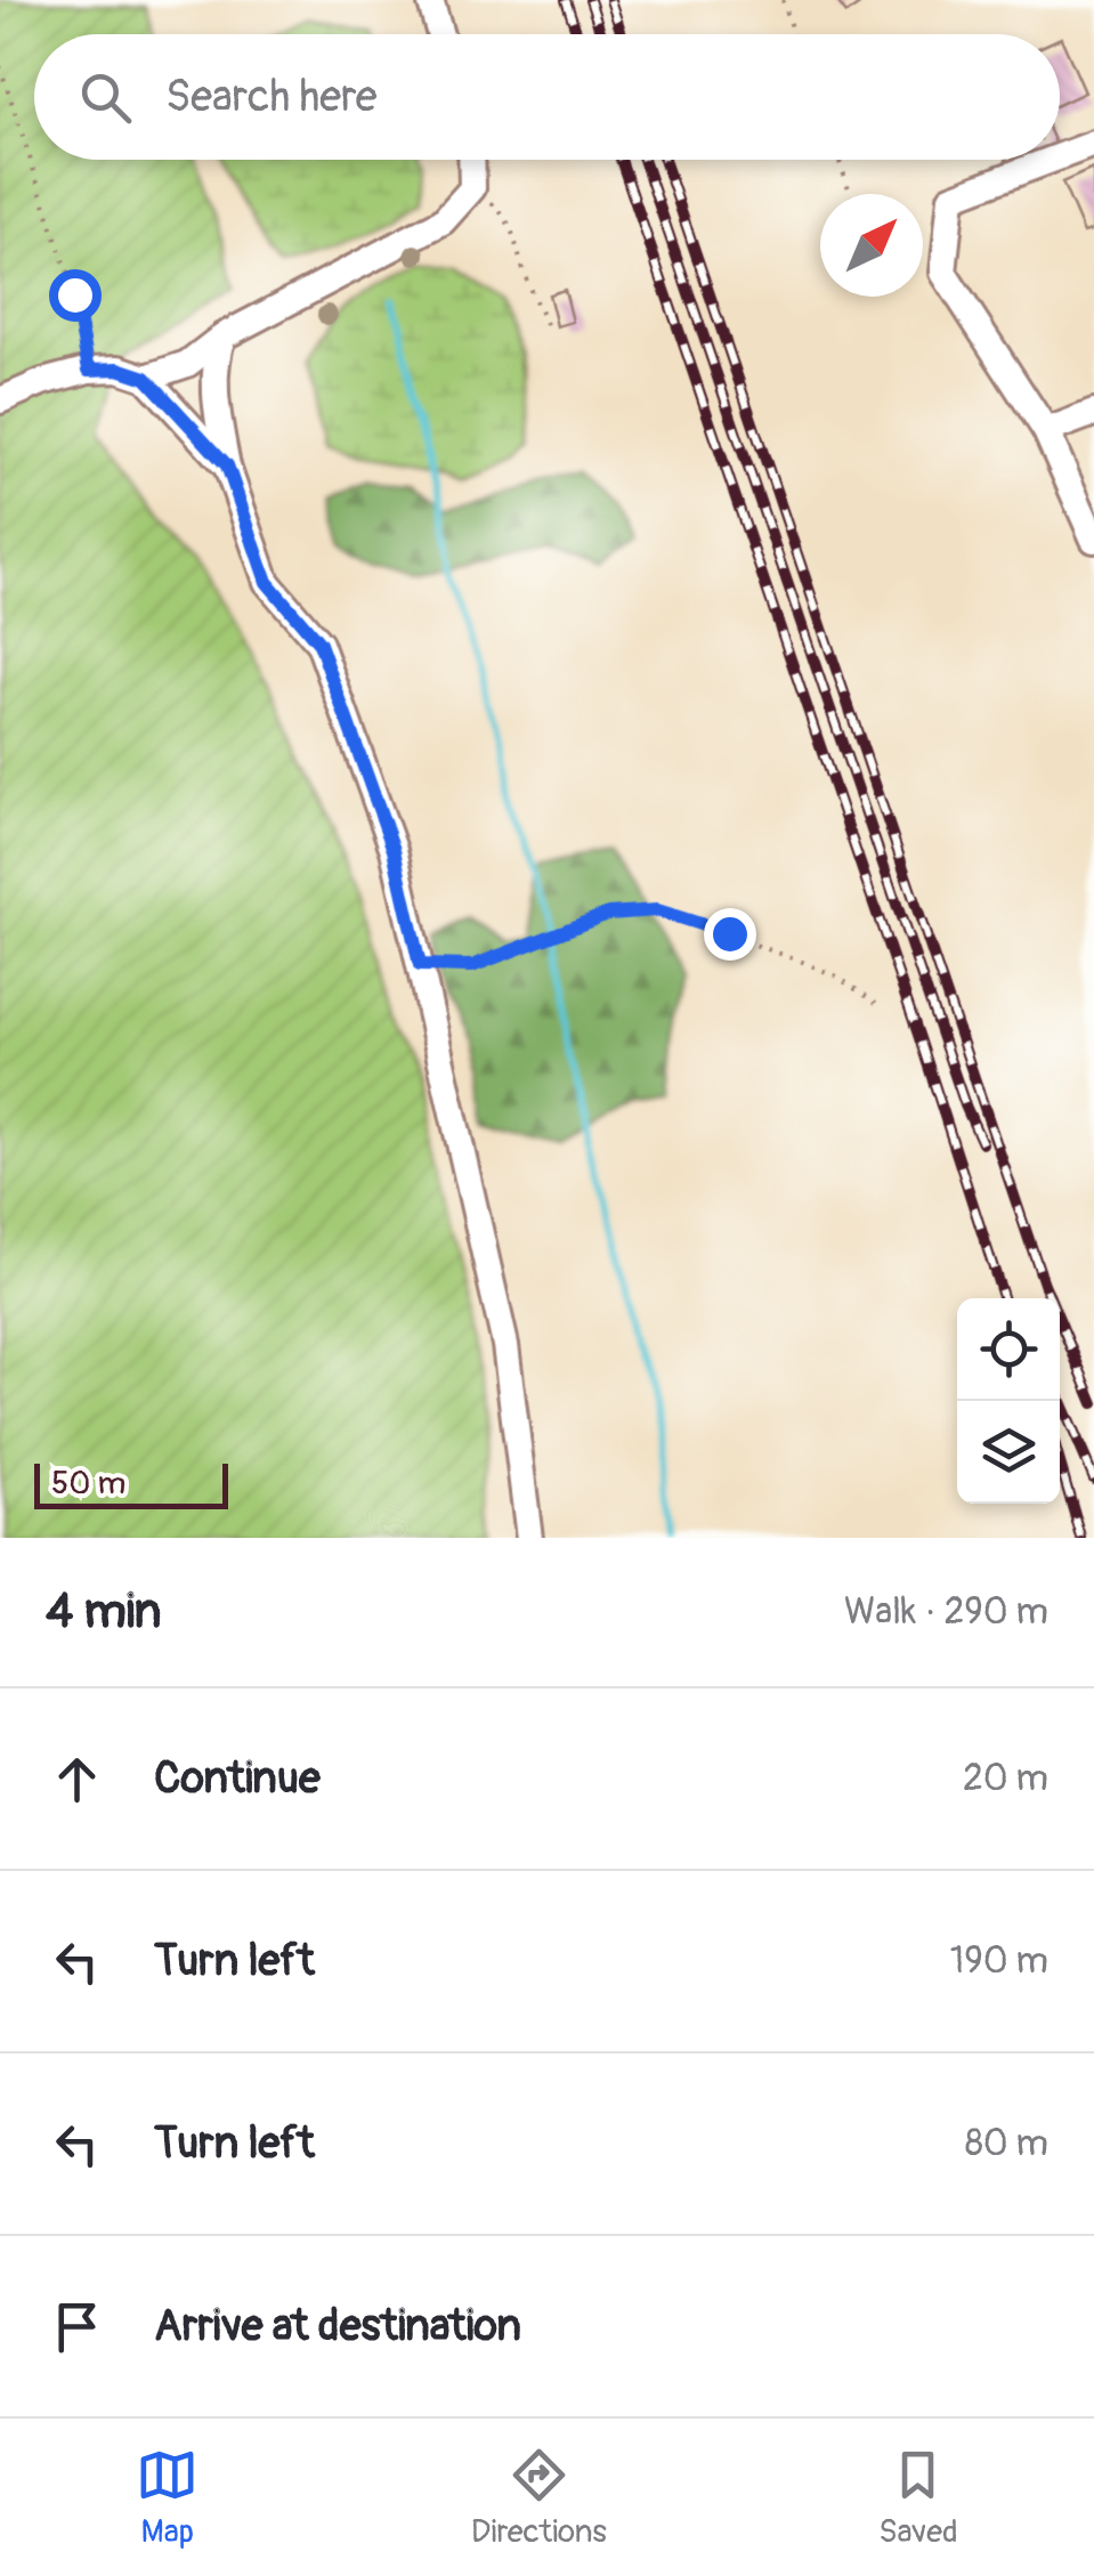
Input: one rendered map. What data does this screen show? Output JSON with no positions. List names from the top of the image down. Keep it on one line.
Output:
{"scale_bar":"50 m","north":"top right","page":{"search":"Search here","scale":"50 m","heading":["4 min","Walk · 290 m"],"list":[["Continue","20 m"],["Turn left","190 m"],["Turn left","80 m"],"Arrive at destination"],"nav":["Map","Directions","Saved"]}}
